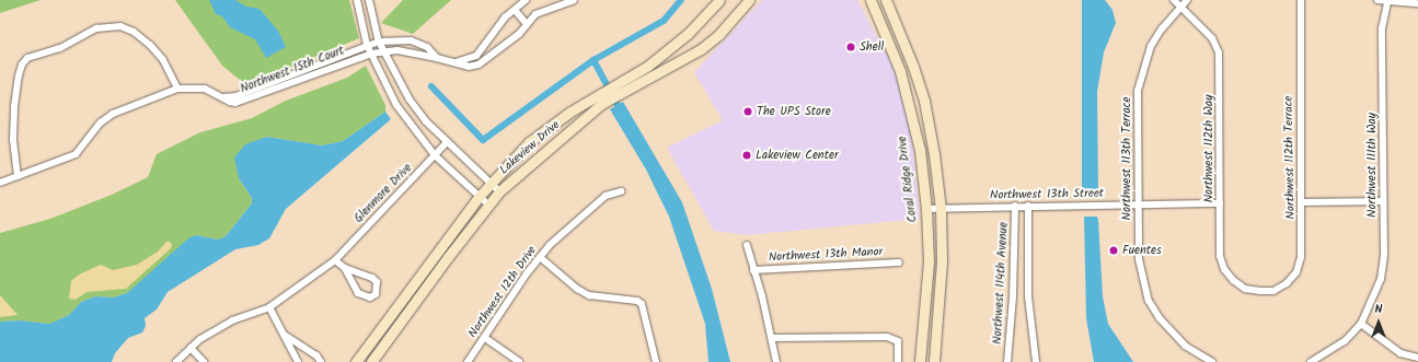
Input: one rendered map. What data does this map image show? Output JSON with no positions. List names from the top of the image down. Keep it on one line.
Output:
{"streets":{"street":["Northwest 15th Court","Lakeview Drive","Northwest 112th Way","Northwest 112th Terrace","Northwest 113th Terrace","Northwest 111th Way","Coral Ridge Drive","Glenmore Drive","Northwest 13th Street","Northwest 13th Manor","Northwest 114th Avenue","Northwest 12th Drive"]},"crossings":[["Northwest 112th Way","Northwest 112th Terrace"],["Northwest 112th Way","Northwest 113th Terrace"],["Northwest 112th Way","Northwest 13th Street"],["Northwest 113th Terrace","Northwest 13th Street"],["Coral Ridge Drive","Northwest 13th Street"],["Northwest 13th Street","Northwest 114th Avenue"]],"places":["Shell","The UPS Store","Lakeview Center","Fuentes"],"north":"top"}
